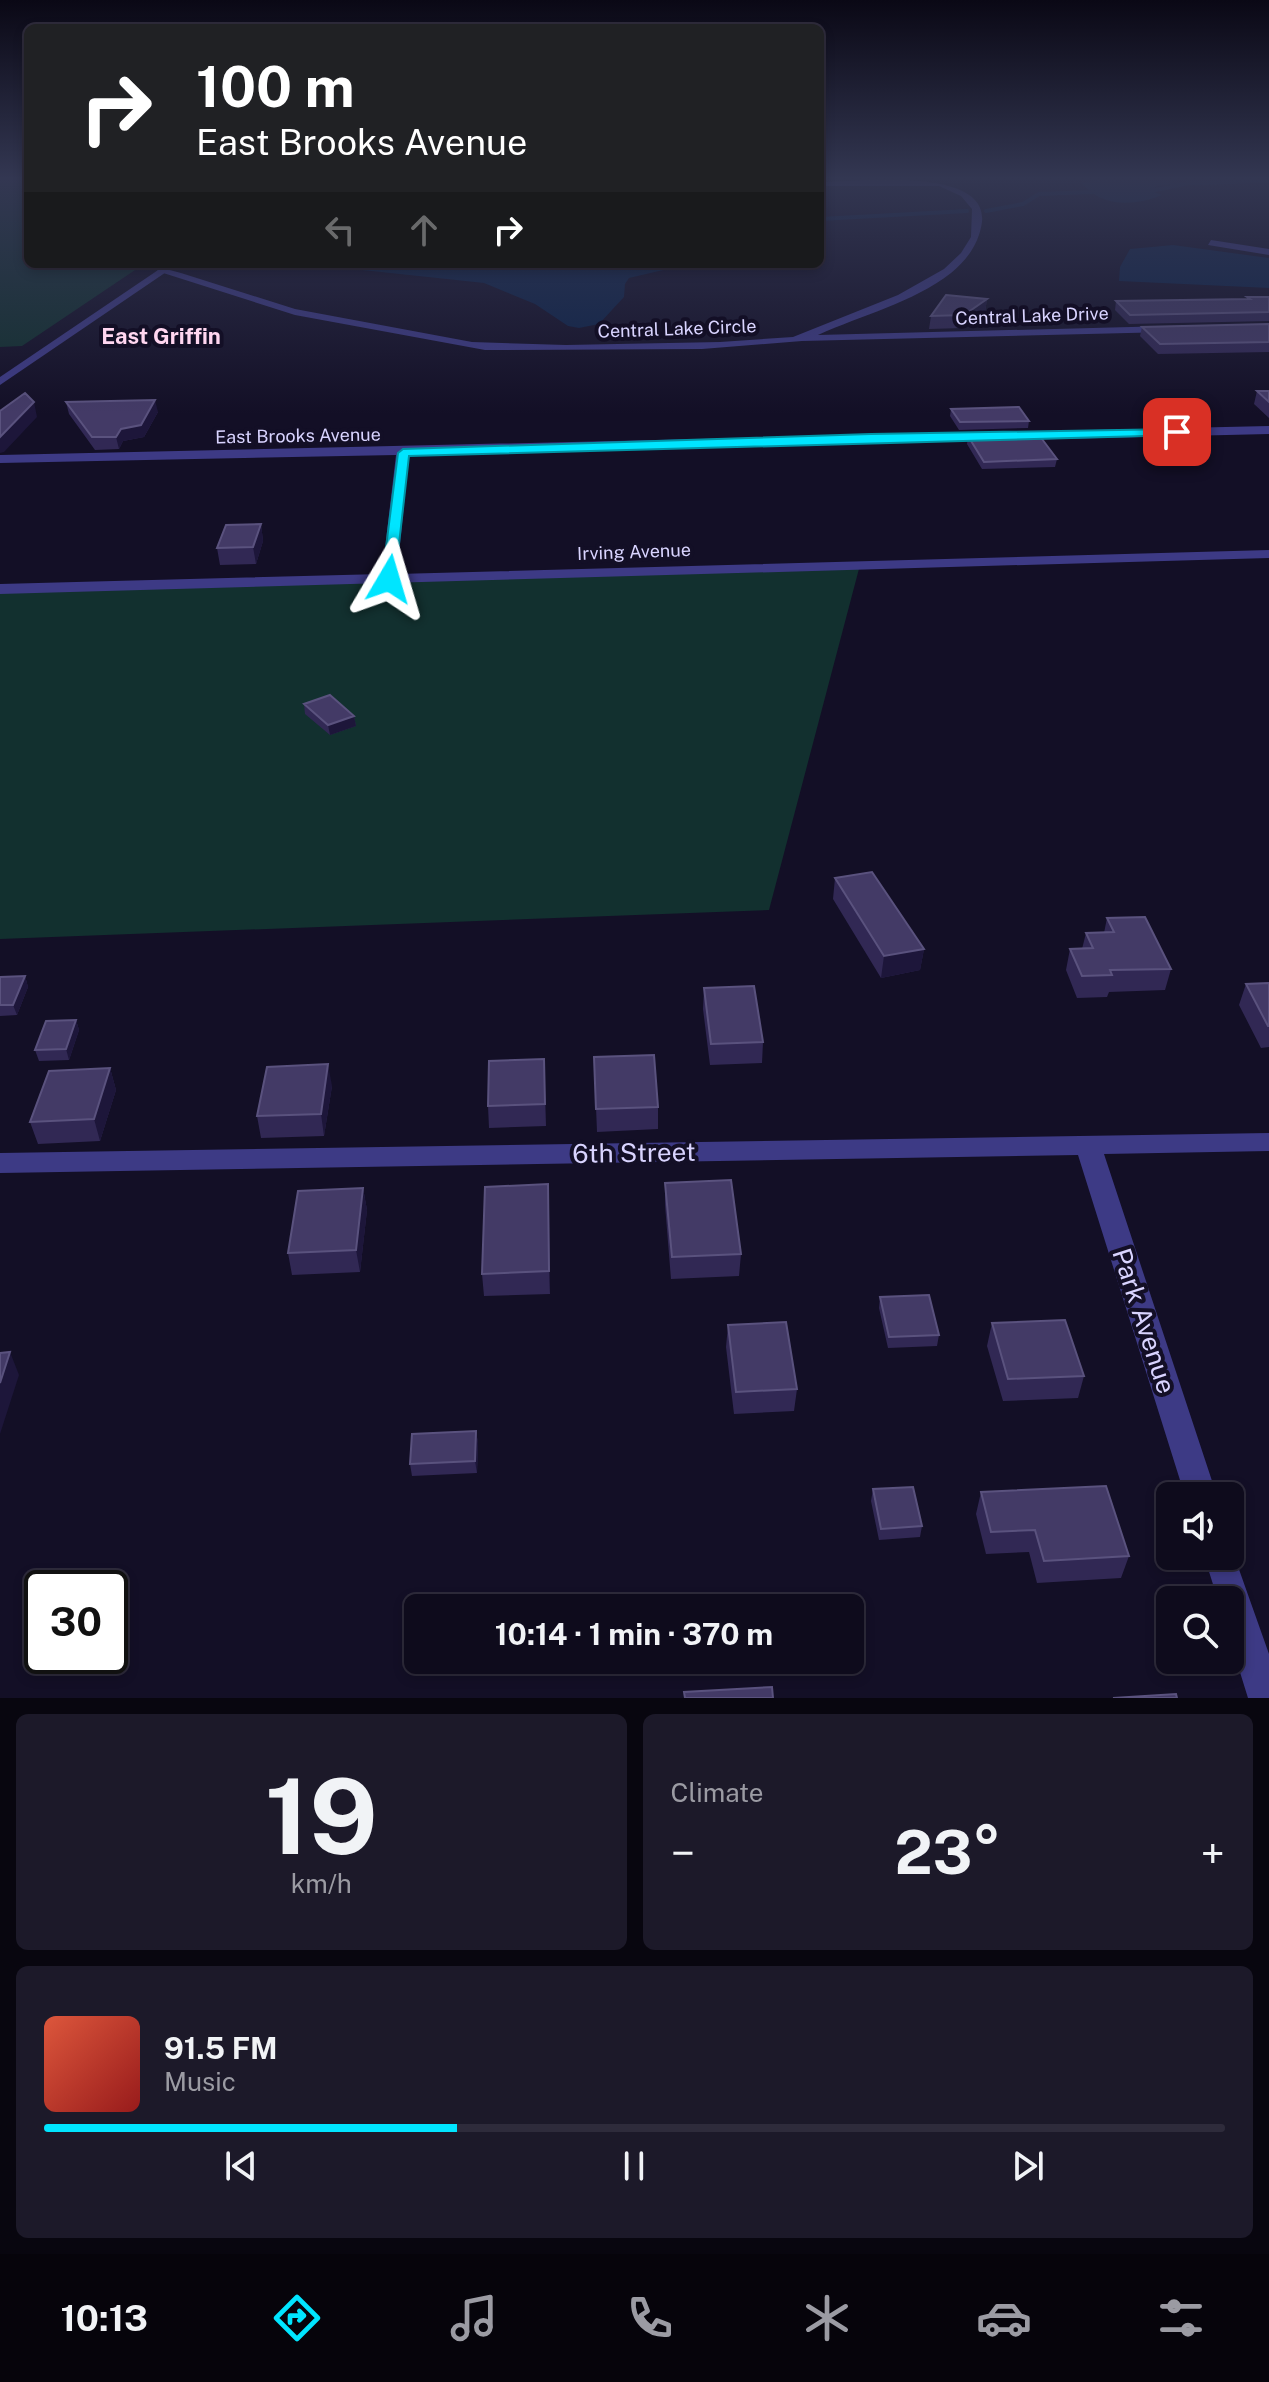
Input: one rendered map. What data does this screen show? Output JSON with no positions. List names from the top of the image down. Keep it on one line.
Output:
{"streets":{"street":["Central Lake Drive","Central Lake Circle","East Brooks Avenue","Irving Avenue","6th Street","Park Avenue"]},"crossings":[["Central Lake Drive","Central Lake Circle"],["6th Street","Park Avenue"]],"districts":["East Griffin"],"page":{"turn":["100 m","East Brooks Avenue"],"limit":"30","trip":"10:14 · 1 min · 370 m","tile":[["19","km/h"],"Climate"],"heat":["−","23°","+"],"song":["91.5 FM","Music"],"tabs":"10:13"}}
